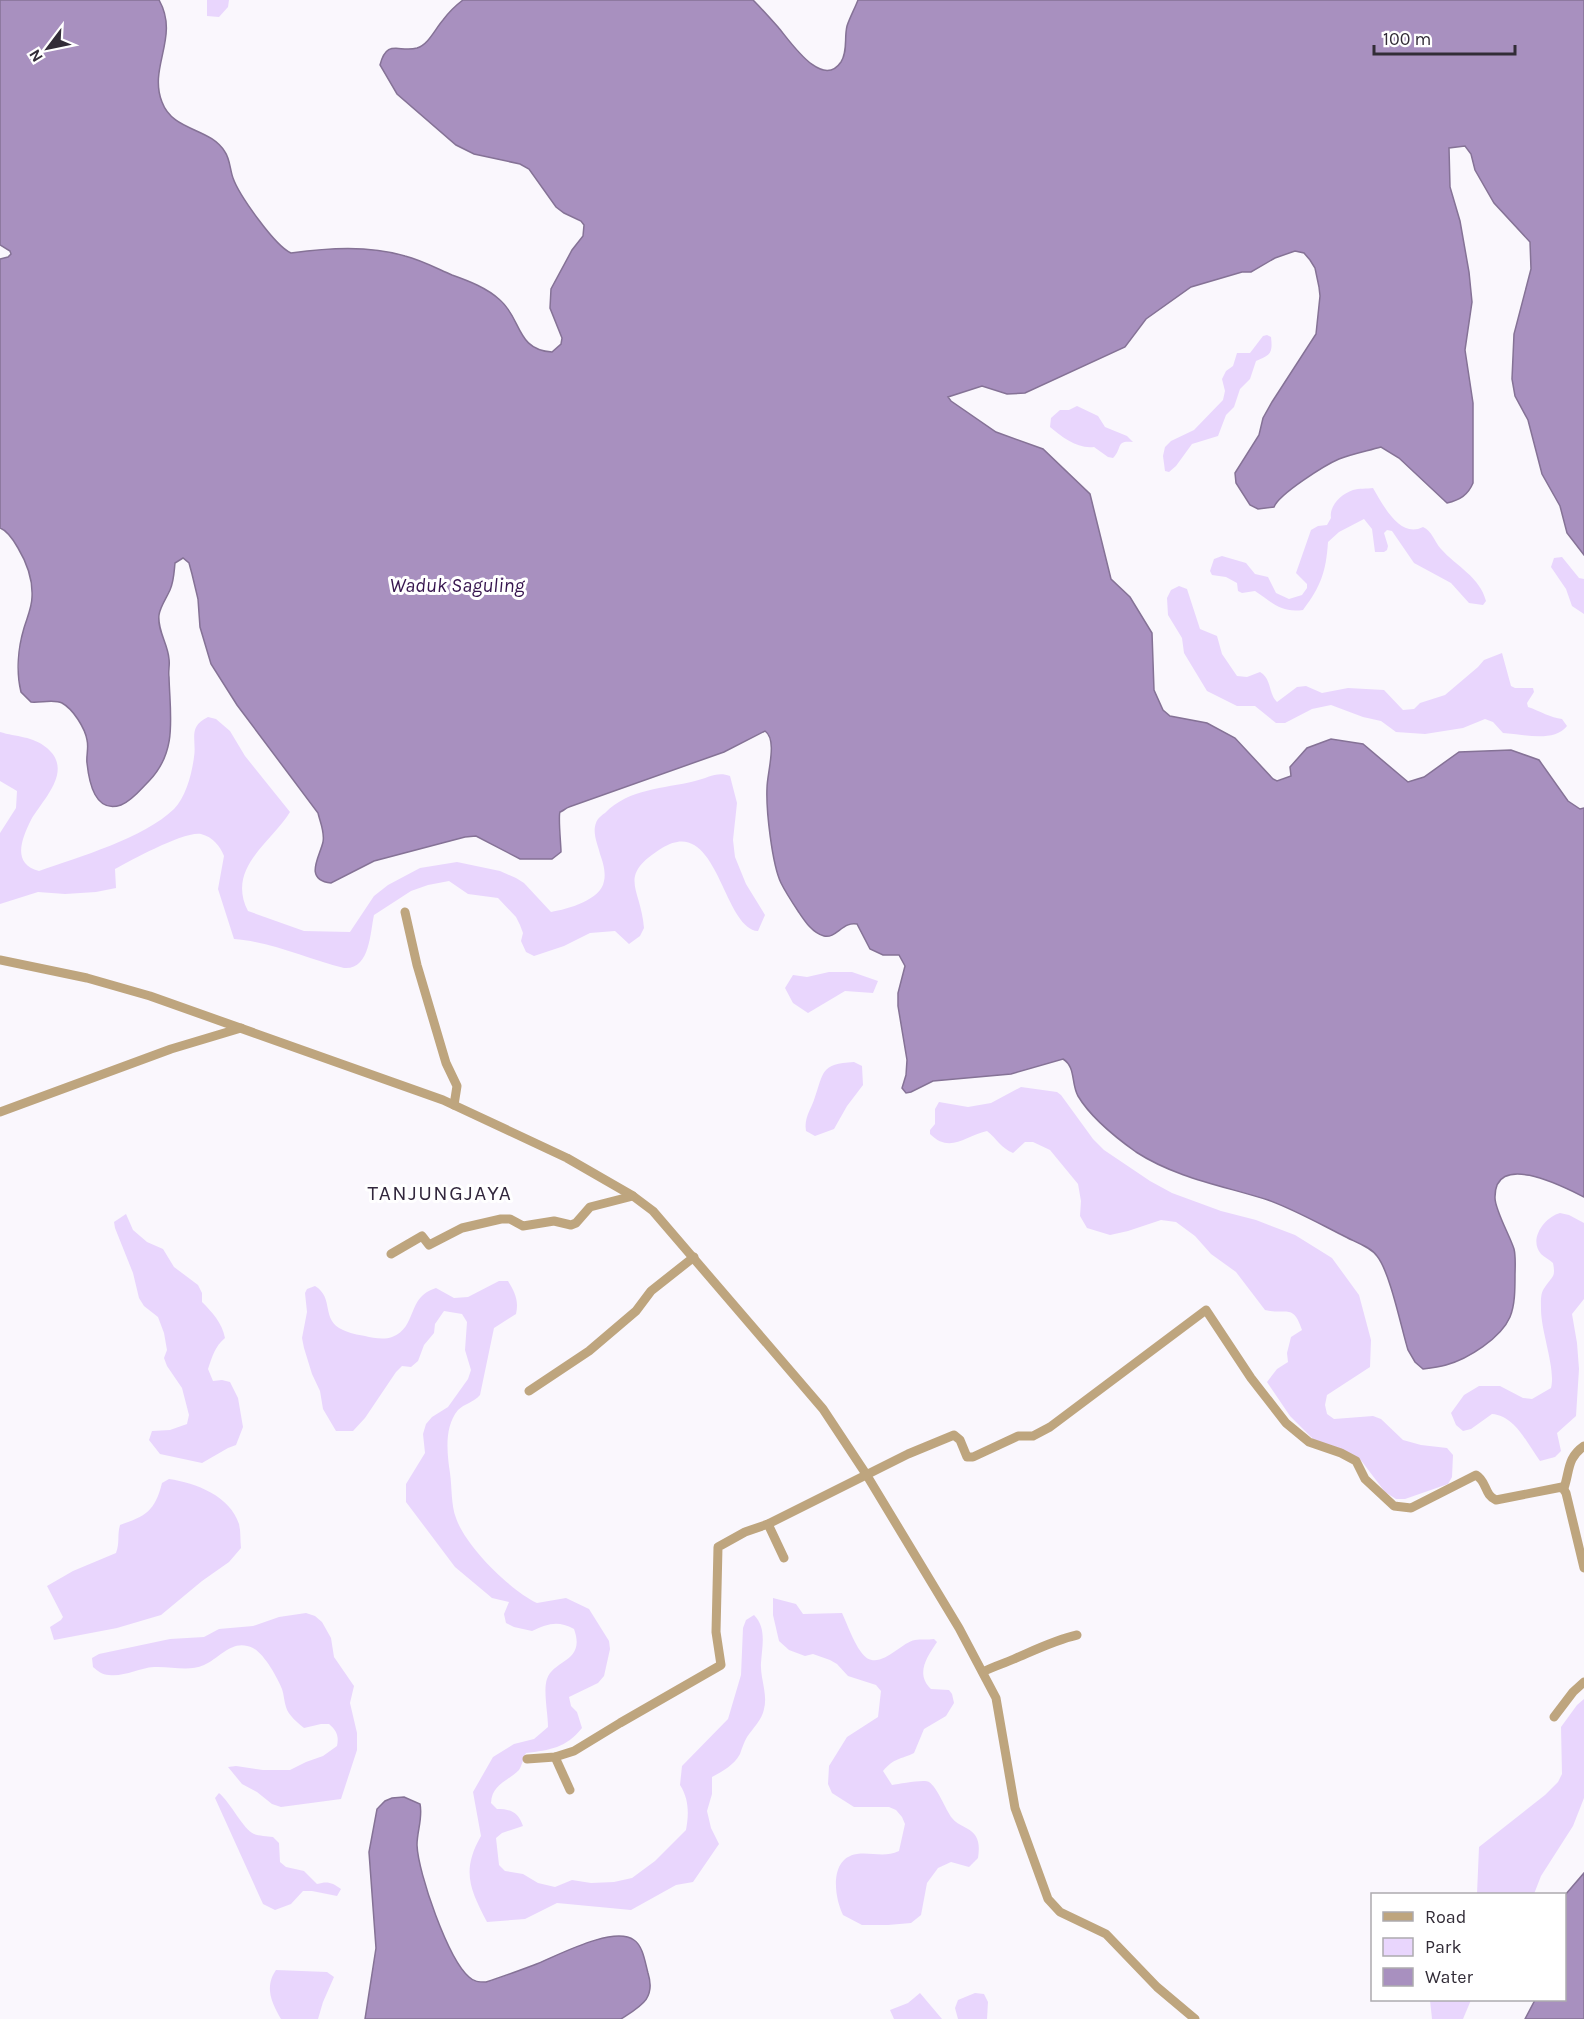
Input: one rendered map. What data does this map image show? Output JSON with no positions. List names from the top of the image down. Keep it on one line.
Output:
{"districts":["TANJUNGJAYA"],"water":["Waduk Saguling"],"legend":["Road","Park","Water"],"scale_bar":"100 m","north":"bottom left"}
